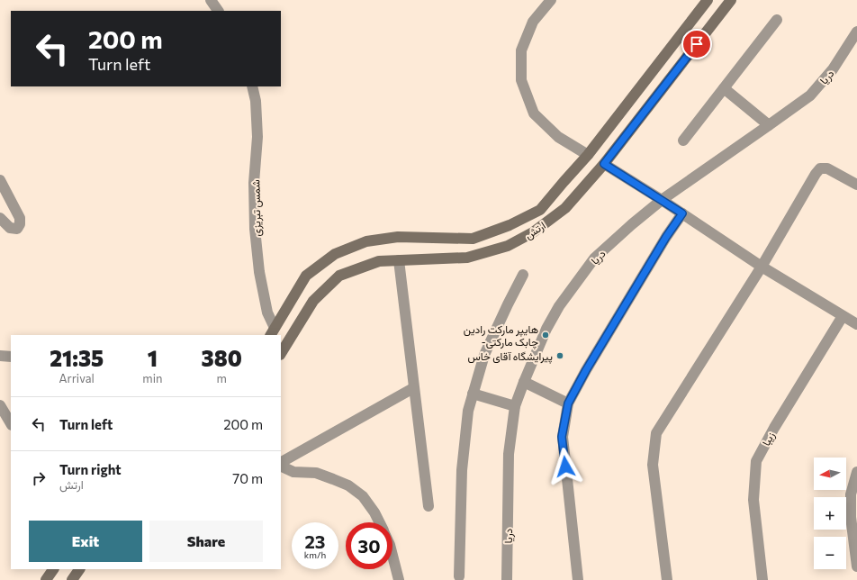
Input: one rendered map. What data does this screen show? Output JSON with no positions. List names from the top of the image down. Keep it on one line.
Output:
{"streets":{"main road":["ارتش"],"street":["دریا","شمس تبریزی","زیبا"]},"crossings":[["شمس تبریزی","ارتش"]],"places":["هایپر مارکت رادین -چابک مارکتی","پیرایشگاه آقای خاس"],"north":"left","page":{"turn":["200 m","Turn left"],"eta":["21:35","Arrival","1","min","380","m"],"list":[{"name":"Turn left","value":"200 m"},{"name":"Turn right","note":"ارتش","value":"70 m"}],"map_buttons":["+","−"],"buttons":["Exit","Share"],"speed":"23 km/h","limit":"30"}}
